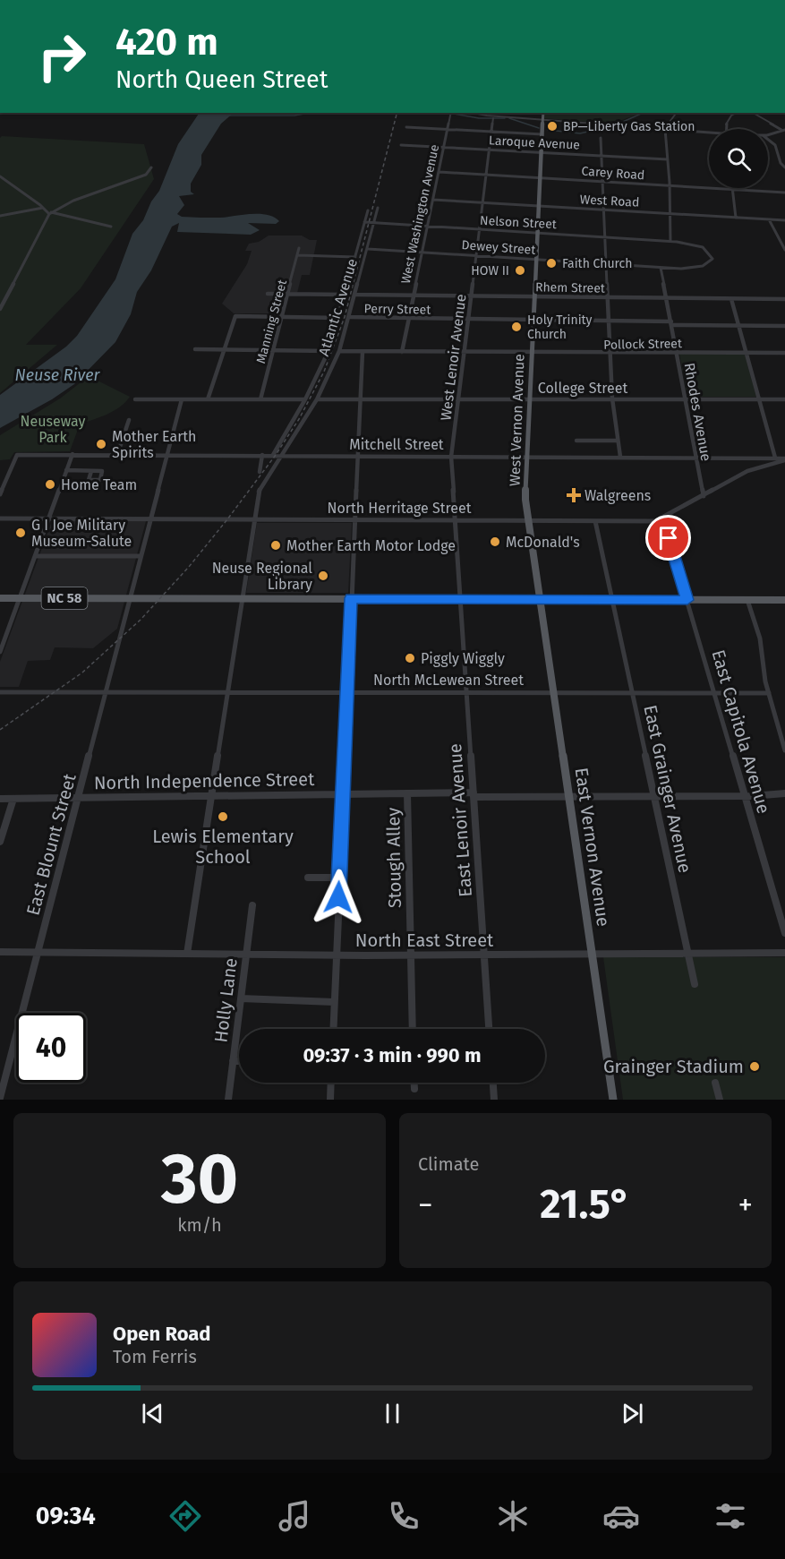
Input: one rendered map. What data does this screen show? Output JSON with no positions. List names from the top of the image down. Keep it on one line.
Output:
{"streets":{"main road":["West Vernon Avenue","NC 58","East Vernon Avenue"],"street":["Laroque Avenue","Carey Road","West Road","West Washington Avenue","Nelson Street","Dewey Street","Rhem Street","Atlantic Avenue","Perry Street","Manning Street","Pollock Street","West Lenoir Avenue","College Street","Rhodes Avenue","Mitchell Street","North Herritage Street","North McLewean Street","East Capitola Avenue","North Independence Street","East Grainger Avenue","East Lenoir Avenue","East Blount Street","Stough Alley","North East Street","Holly Lane"]},"crossings":[["Laroque Avenue","West Washington Avenue"],["Laroque Avenue","West Lenoir Avenue"],["Laroque Avenue","West Vernon Avenue"],["Carey Road","West Washington Avenue"],["Carey Road","West Lenoir Avenue"],["Carey Road","West Vernon Avenue"],["West Road","West Washington Avenue"],["West Road","West Lenoir Avenue"],["West Road","West Vernon Avenue"],["West Washington Avenue","Nelson Street"],["West Washington Avenue","Dewey Street"],["West Washington Avenue","Rhem Street"],["West Washington Avenue","Perry Street"],["West Washington Avenue","Pollock Street"],["Nelson Street","Dewey Street"],["Nelson Street","Atlantic Avenue"],["Nelson Street","West Lenoir Avenue"],["Nelson Street","Rhodes Avenue"],["Nelson Street","West Vernon Avenue"],["Dewey Street","Atlantic Avenue"],["Dewey Street","West Lenoir Avenue"],["Dewey Street","Rhodes Avenue"],["Dewey Street","West Vernon Avenue"],["Rhem Street","Atlantic Avenue"],["Rhem Street","West Lenoir Avenue"],["Rhem Street","Rhodes Avenue"],["Rhem Street","West Vernon Avenue"],["Atlantic Avenue","Perry Street"],["Atlantic Avenue","Pollock Street"],["Atlantic Avenue","College Street"],["Atlantic Avenue","Mitchell Street"],["Atlantic Avenue","North Herritage Street"],["Perry Street","West Lenoir Avenue"],["Perry Street","Rhodes Avenue"],["Perry Street","West Vernon Avenue"],["Pollock Street","West Lenoir Avenue"],["Pollock Street","Rhodes Avenue"],["Pollock Street","West Vernon Avenue"],["West Lenoir Avenue","College Street"],["West Lenoir Avenue","Mitchell Street"],["West Lenoir Avenue","North Herritage Street"],["West Lenoir Avenue","NC 58"],["West Lenoir Avenue","East Lenoir Avenue"],["College Street","Rhodes Avenue"],["College Street","West Vernon Avenue"],["Rhodes Avenue","Mitchell Street"],["Rhodes Avenue","North Herritage Street"],["West Vernon Avenue","Mitchell Street"],["West Vernon Avenue","North Herritage Street"],["West Vernon Avenue","NC 58"],["West Vernon Avenue","East Vernon Avenue"],["Mitchell Street","North Herritage Street"],["Mitchell Street","East Blount Street"],["North Herritage Street","East Capitola Avenue"],["North Herritage Street","East Grainger Avenue"],["North Herritage Street","East Blount Street"],["NC 58","East Capitola Avenue"],["NC 58","East Grainger Avenue"],["NC 58","East Lenoir Avenue"],["NC 58","East Blount Street"],["NC 58","East Vernon Avenue"],["North McLewean Street","East Capitola Avenue"],["North McLewean Street","East Grainger Avenue"],["North McLewean Street","East Lenoir Avenue"],["North McLewean Street","East Blount Street"],["North McLewean Street","East Vernon Avenue"],["East Capitola Avenue","North Independence Street"],["North Independence Street","East Grainger Avenue"],["North Independence Street","East Lenoir Avenue"],["North Independence Street","East Blount Street"],["North Independence Street","East Vernon Avenue"],["North Independence Street","Stough Alley"],["East Grainger Avenue","North East Street"],["East Lenoir Avenue","North East Street"],["East Blount Street","North East Street"],["East Vernon Avenue","North East Street"],["Stough Alley","North East Street"],["North East Street","Holly Lane"]],"water":["Neuse River"],"parks":["Neuseway Park"],"places":{"other":["BP—Liberty Gas Station","Faith Church","HOW II","Holy Trinity Church","Mother Earth Spirits","Home Team","G I Joe Military Museum-Salute","McDonald's","Mother Earth Motor Lodge","Neuse Regional Library","Piggly Wiggly","Lewis Elementary School","Grainger Stadium"],"health":["Walgreens"]},"page":{"turn":["420 m","North Queen Street"],"limit":"40","trip":"09:37 · 3 min · 990 m","tile":[["30","km/h"],"Climate"],"heat":["−","21.5°","+"],"song":["Open Road","Tom Ferris"],"tabs":"09:34"}}
